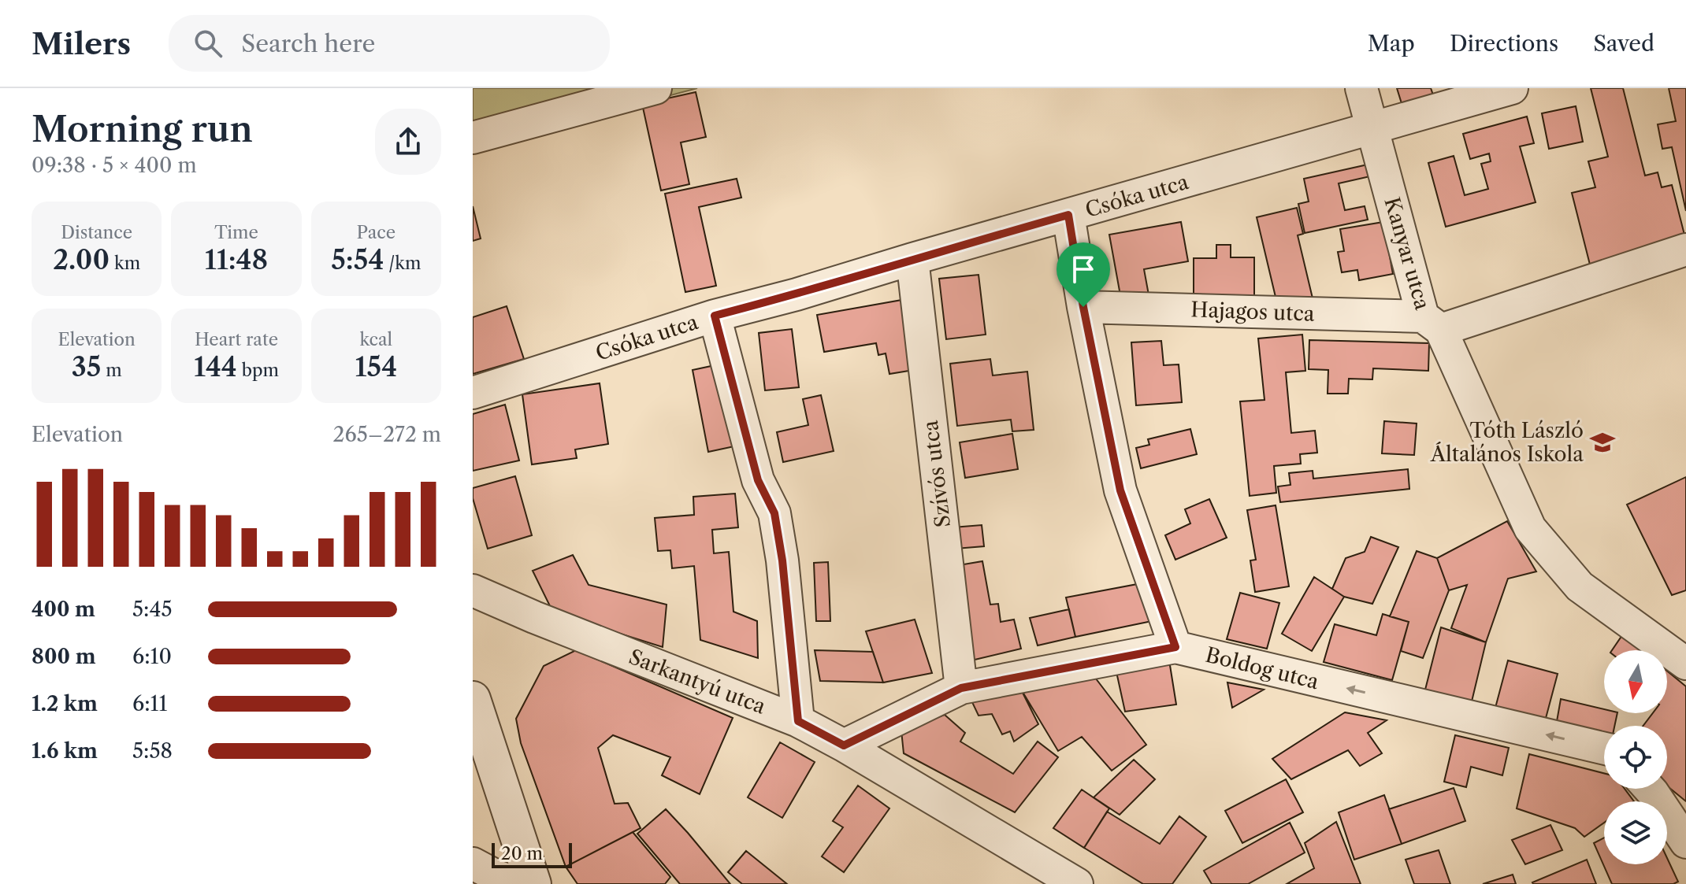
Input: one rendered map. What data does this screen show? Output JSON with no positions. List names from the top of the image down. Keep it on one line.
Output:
{"streets":{"street":["Csóka utca","Kanyar utca","Hajagos utca","Szívós utca","Boldog utca","Sarkantyú utca"]},"crossings":[["Csóka utca","Kanyar utca"],["Csóka utca","Szívós utca"],["Kanyar utca","Hajagos utca"],["Szívós utca","Boldog utca"],["Boldog utca","Sarkantyú utca"]],"one_way":["Boldog utca"],"places":{"school or university":["Tóth László Általános Iskola"]},"scale_bar":"20 m","north":"bottom","page":{"header":"Milers","search":"Search here","nav":["Map","Directions","Saved"],"heading":["Morning run","09:38 · 5 × 400 m"],"stats":[["Distance","2.00 km"],["Time","11:48"],["Pace","5:54 /km"],["Elevation","35 m"],["Heart rate","144 bpm"],["kcal","154"]],"chart":["Elevation","265–272 m"],"list":[{"name":"400 m","note":"5:45"},{"name":"800 m","note":"6:10"},{"name":"1.2 km","note":"6:11"},{"name":"1.6 km","note":"5:58"}],"scale":"20 m"}}
